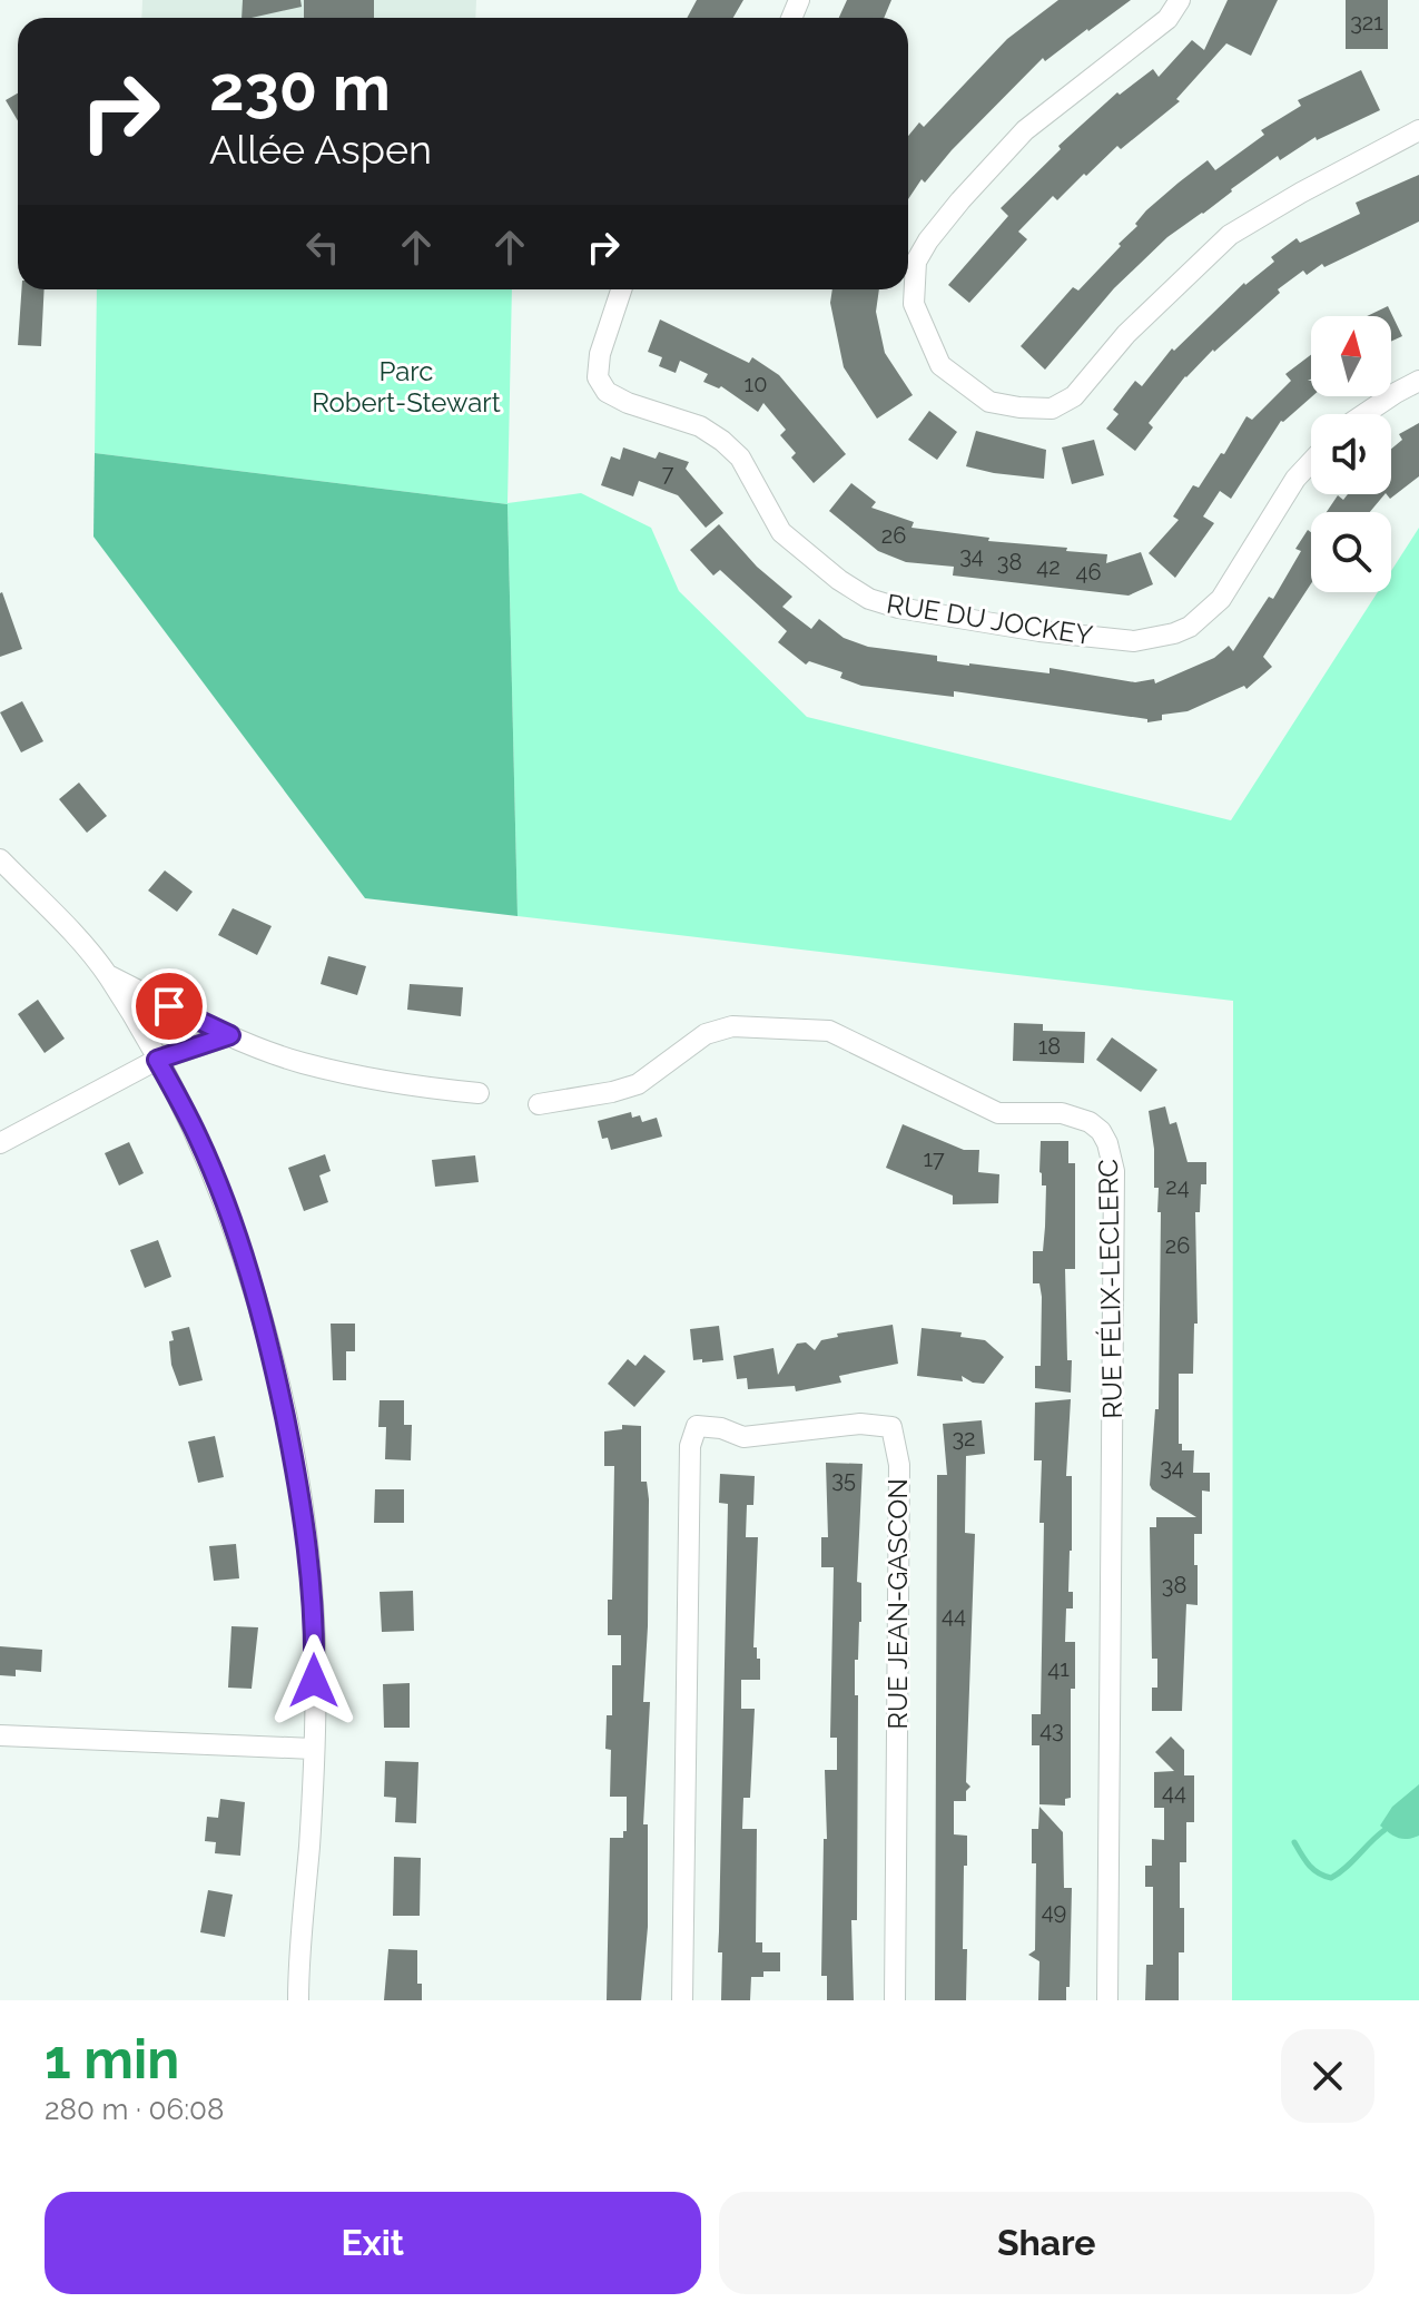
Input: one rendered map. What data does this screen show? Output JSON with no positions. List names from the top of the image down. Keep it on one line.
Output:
{"streets":{"street":["RUE DU JOCKEY","RUE FÉLIX-LECLERC","RUE JEAN-GASCON"]},"parks":["Parc Robert-Stewart"],"house_numbers":["321","10","7","26","34","38","42","46","18","17","24","26","32","34","35","38","44","41","43","44","49"],"north":"top","page":{"turn":["230 m","Allée Aspen"],"heading":["1 min","280 m · 06:08"],"buttons":["Exit","Share"]}}
